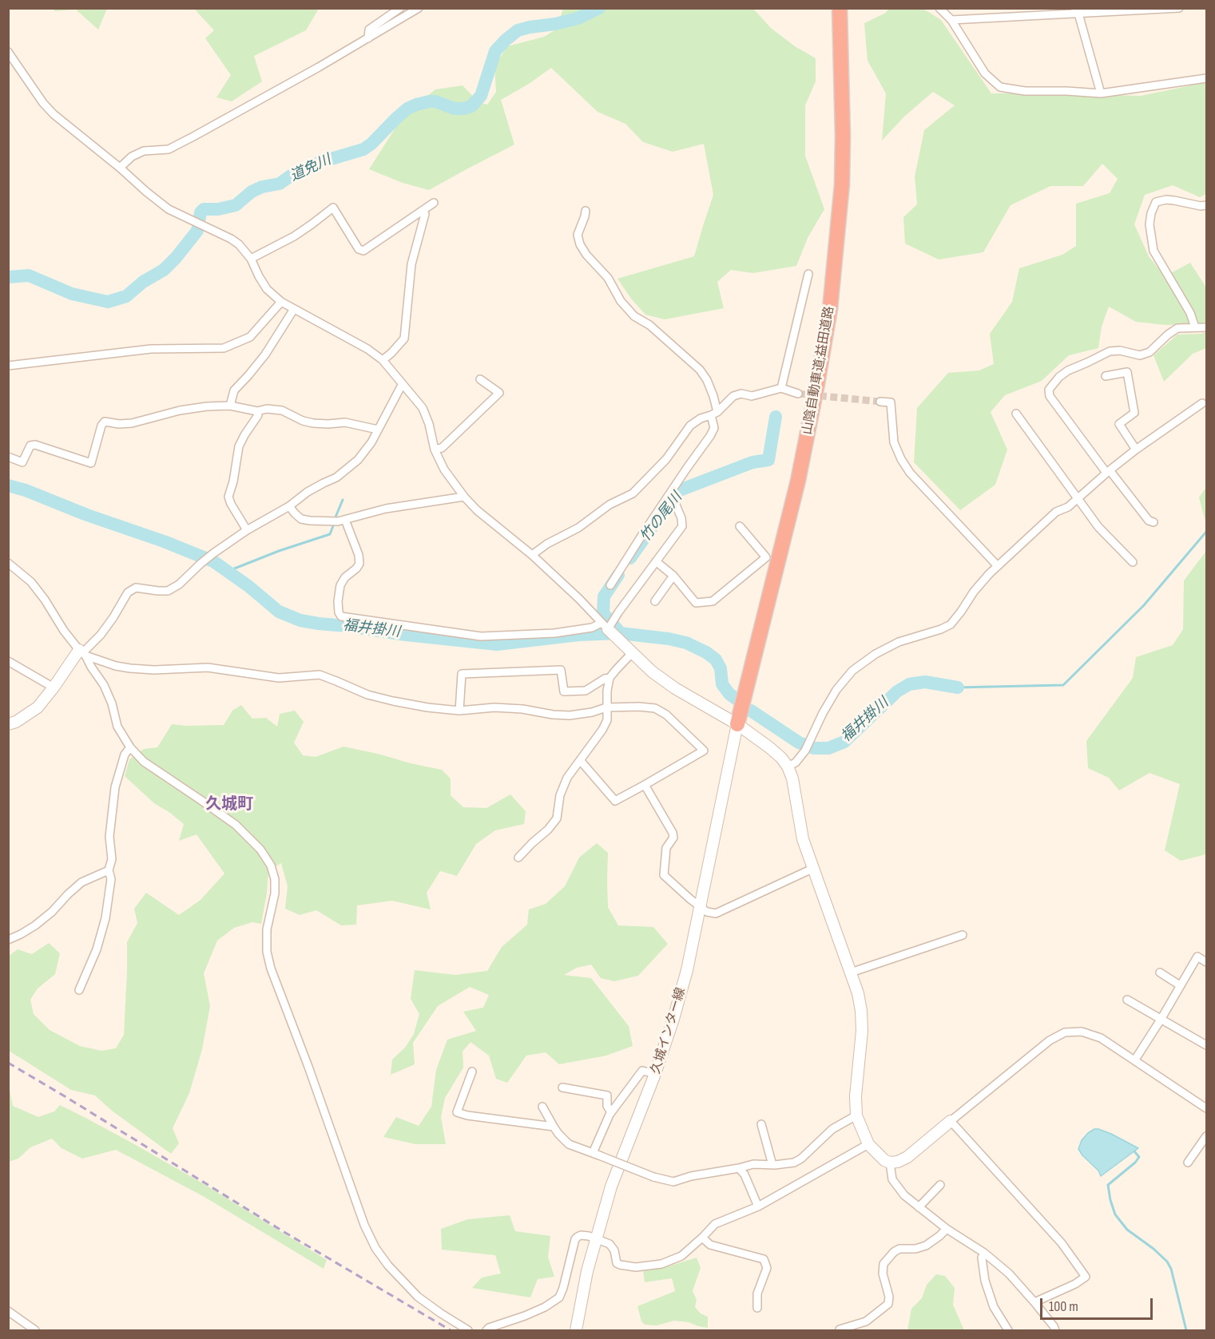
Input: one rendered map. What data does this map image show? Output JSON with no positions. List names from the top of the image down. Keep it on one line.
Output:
{"streets":{"highway":["山陰自動車道;益田道路"],"street":["久城インター線"]},"crossings":[["山陰自動車道;益田道路","久城インター線"]],"districts":["久城町"],"water":["道免川","竹の尾川","福井掛川"],"scale_bar":"100 m"}
